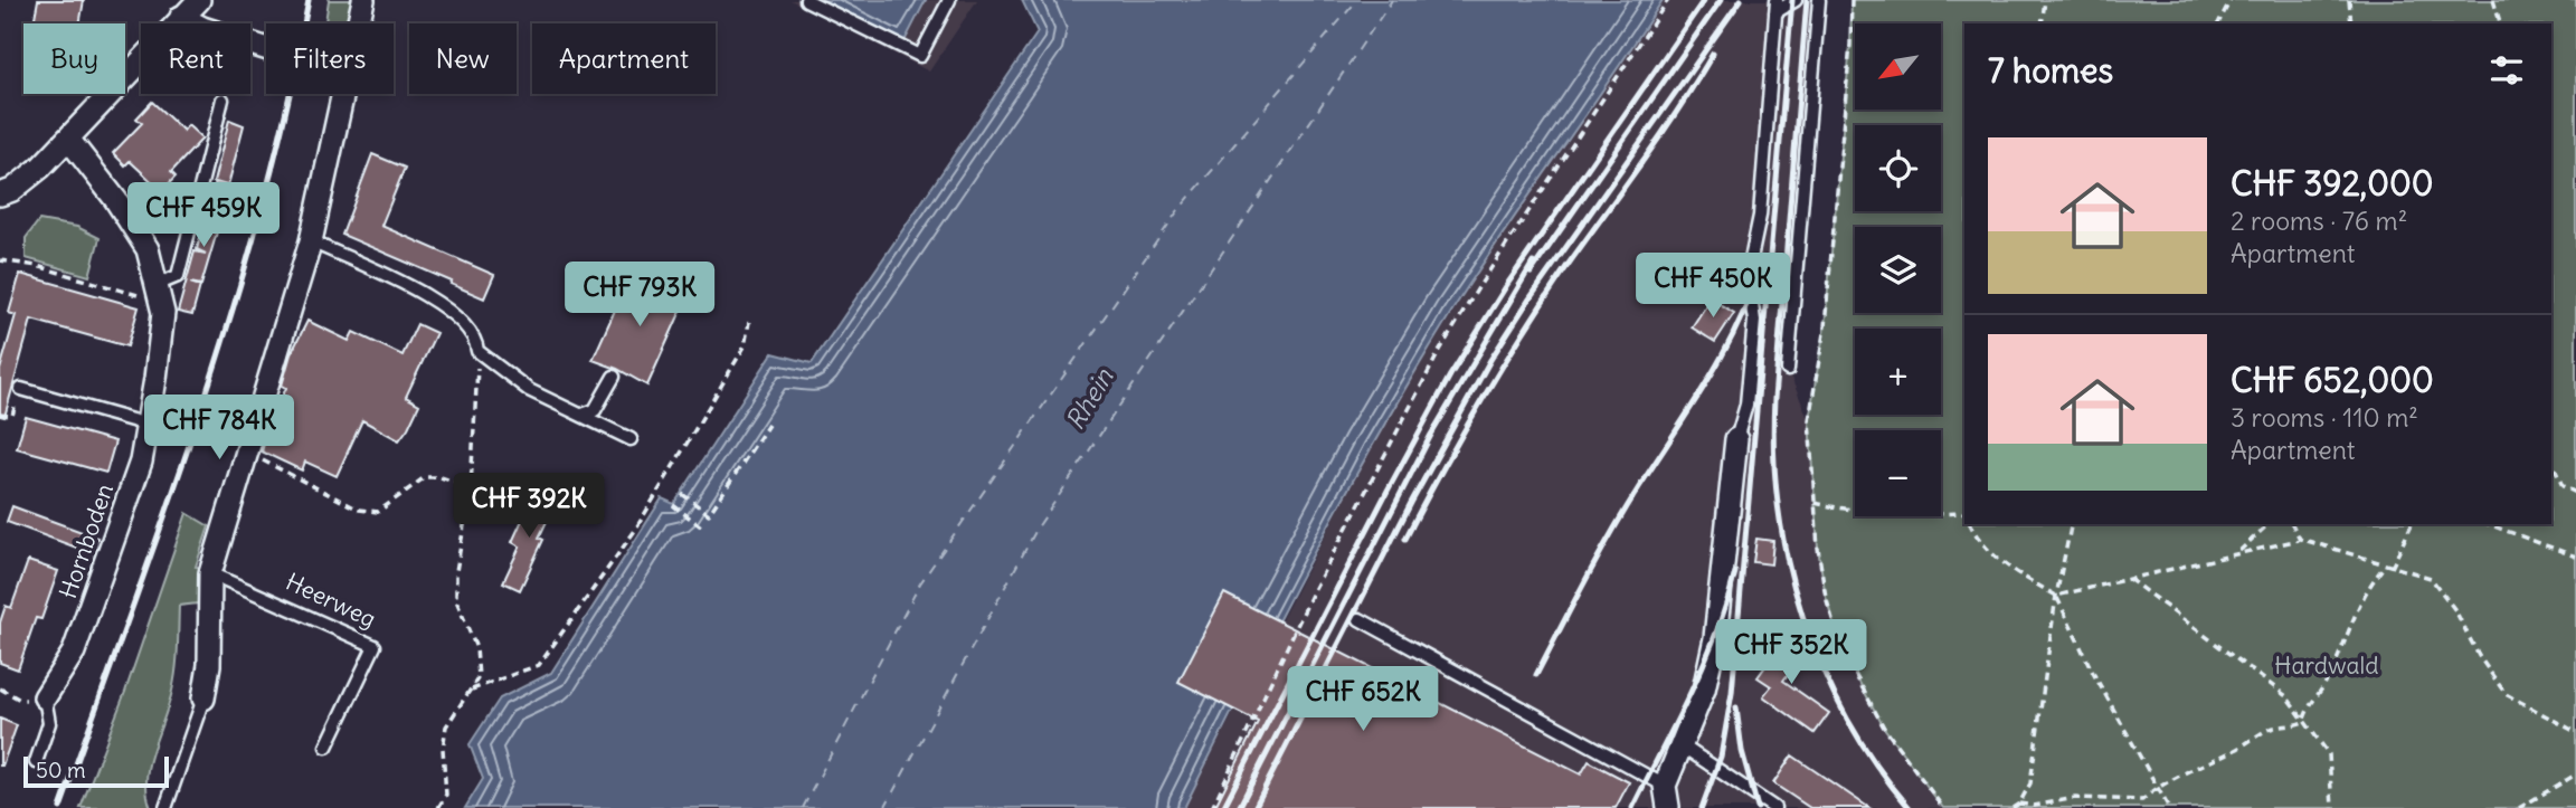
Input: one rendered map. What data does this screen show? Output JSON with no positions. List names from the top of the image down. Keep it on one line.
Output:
{"streets":{"street":["Hornboden"],"lane":["Heerweg"]},"water":["Rhein"],"parks":["Hardwald"],"scale_bar":"50 m","north":"bottom left","page":{"map_buttons":["+","−"],"chip":["Buy","Rent","Filters","New","Apartment"],"heading":"7 homes","list":[{"name":"CHF 392,000","note":"2 rooms · 76 m² · Apartment"},{"name":"CHF 652,000","note":"3 rooms · 110 m² · Apartment"}],"price":["CHF 459K","CHF 450K","CHF 793K","CHF 784K","CHF 392K","CHF 352K","CHF 652K"],"scale":"50 m"}}
